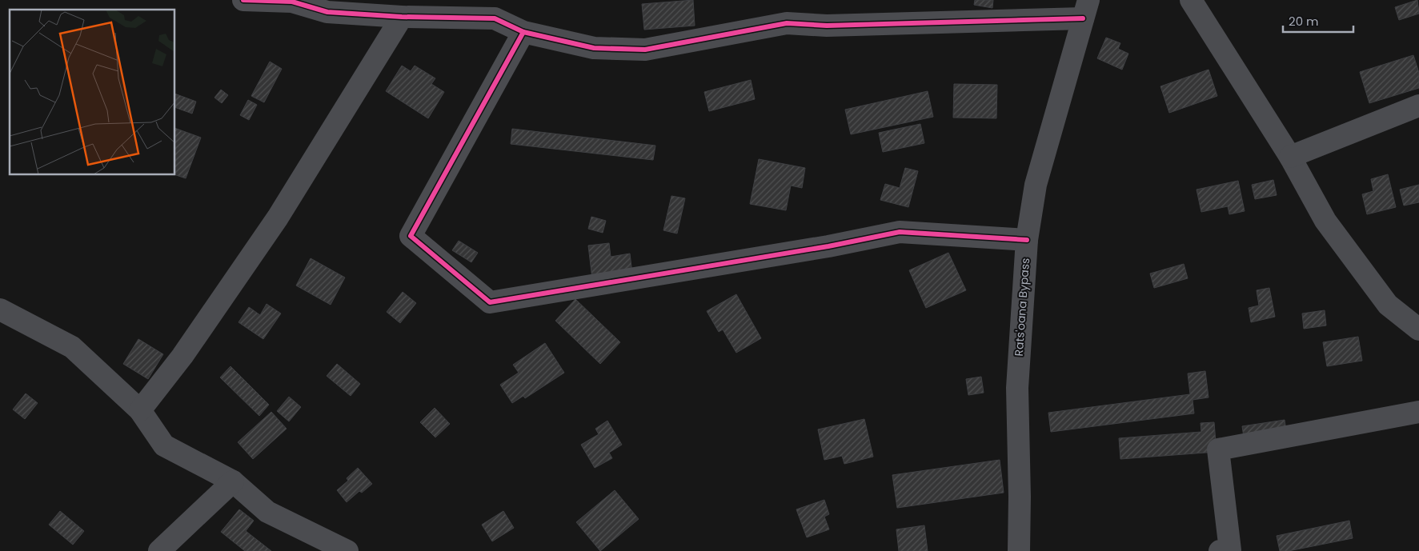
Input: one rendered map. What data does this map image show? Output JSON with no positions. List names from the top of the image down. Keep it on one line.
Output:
{"streets":{"street":["Rats'oana Bypass"]},"scale_bar":"20 m"}
